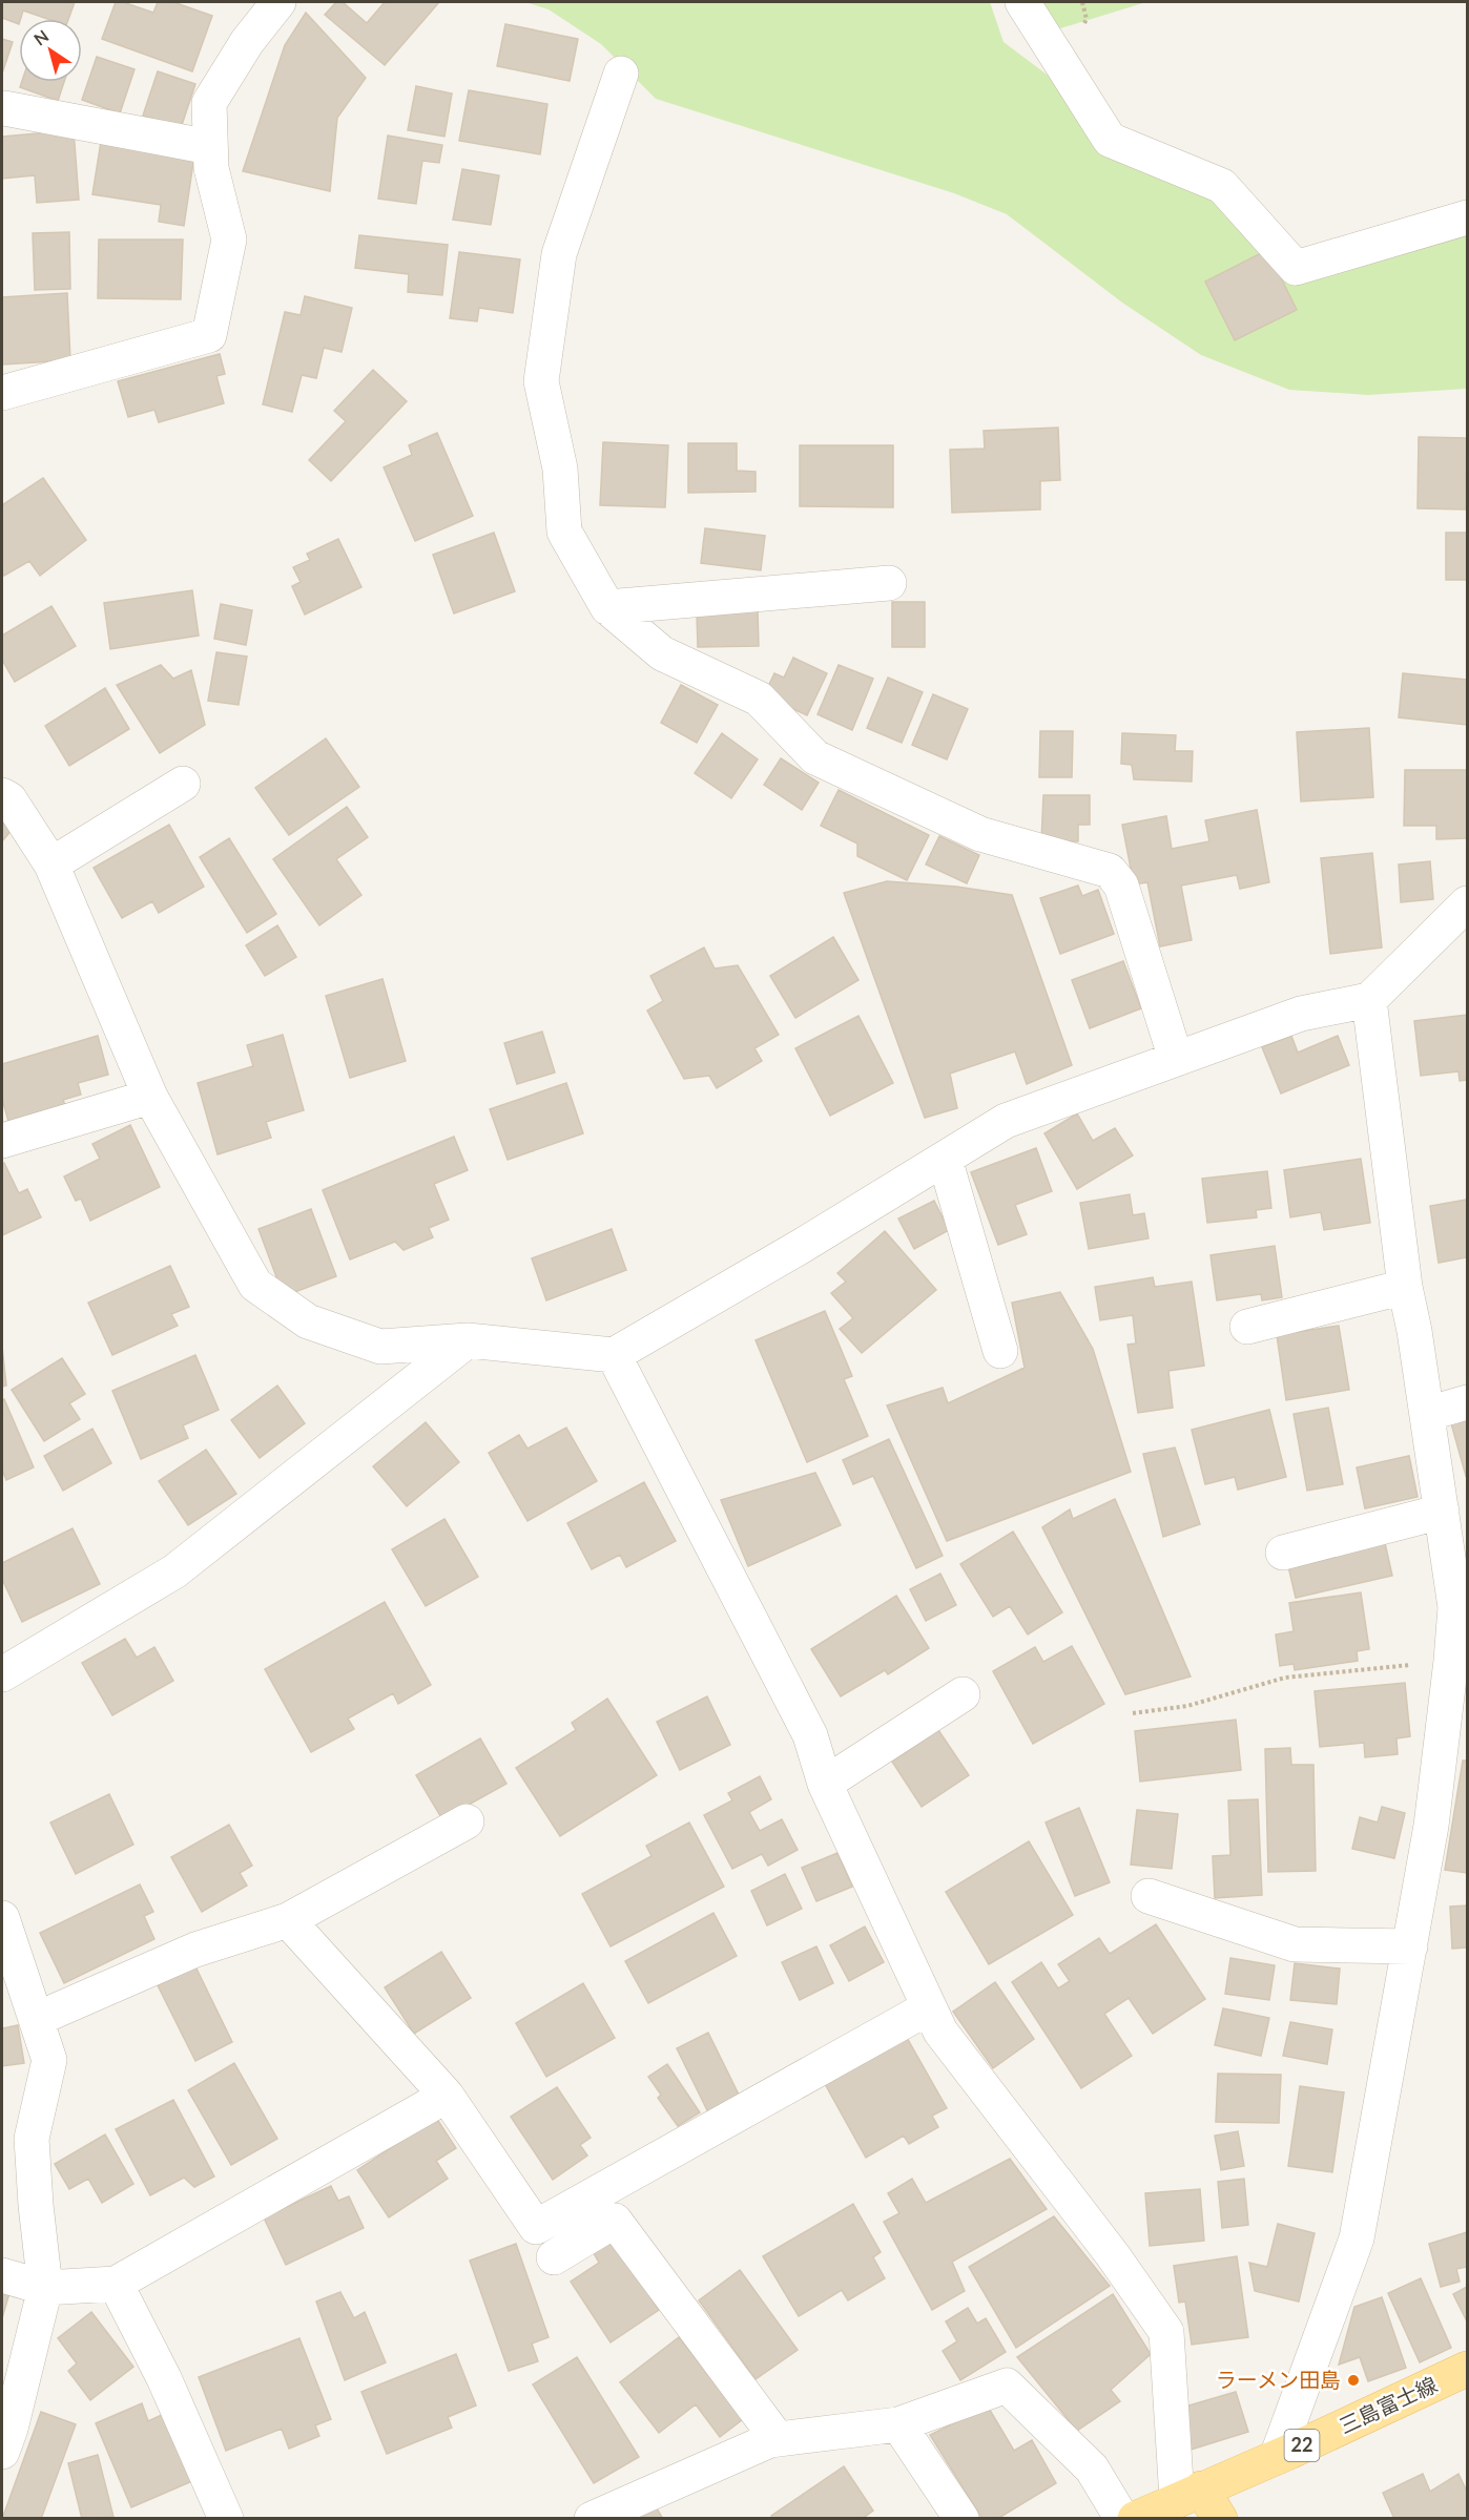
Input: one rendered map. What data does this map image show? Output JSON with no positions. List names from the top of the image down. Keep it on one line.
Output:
{"streets":{"main road":["三島富士線","22"]},"places":["ラーメン田島"],"north":"top left"}
